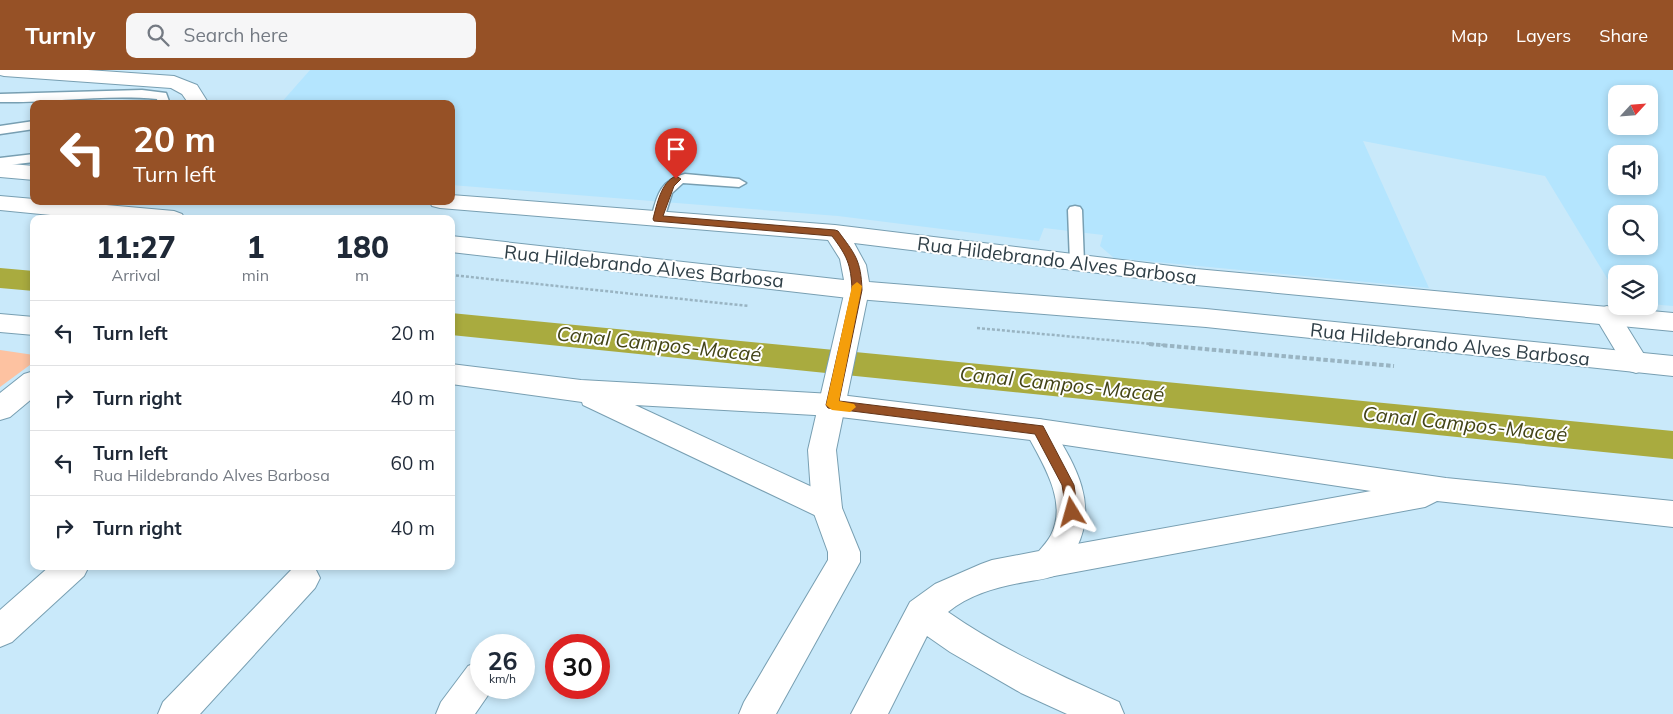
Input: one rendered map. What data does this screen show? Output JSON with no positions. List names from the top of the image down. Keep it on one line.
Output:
{"streets":{"street":["Rua Hildebrando Alves Barbosa"]},"water":["Canal Campos-Macaé"],"north":"top right","page":{"header":"Turnly","search":"Search here","nav":["Map","Layers","Share"],"turn":["20 m","Turn left"],"eta":["11:27","Arrival","1","min","180","m"],"list":[{"name":"Turn left","value":"20 m"},{"name":"Turn right","value":"40 m"},{"name":"Turn left","note":"Rua Hildebrando Alves Barbosa","value":"60 m"},{"name":"Turn right","value":"40 m"}],"speed":"26 km/h","limit":"30"}}
